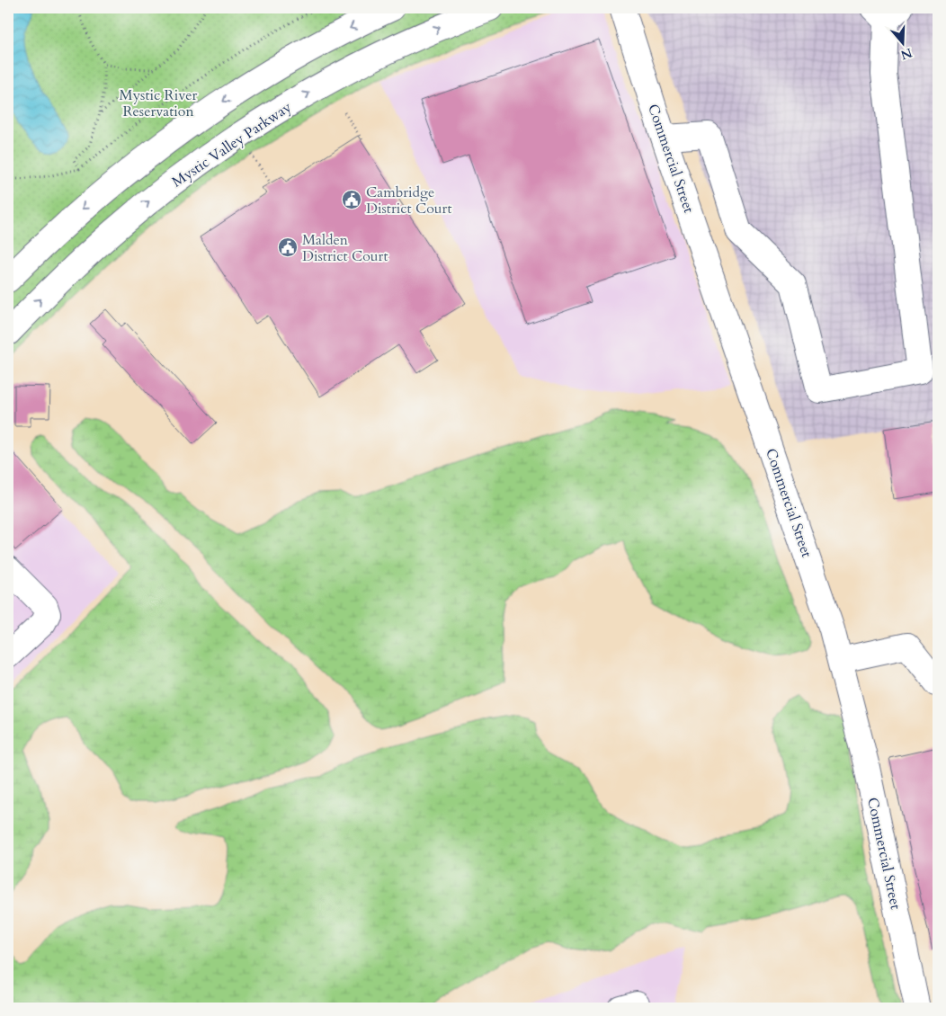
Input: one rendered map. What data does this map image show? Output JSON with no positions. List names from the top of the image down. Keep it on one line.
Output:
{"streets":{"main road":["Mystic Valley Parkway","Commercial Street"]},"parks":["Mystic River Reservation"],"places":{"public building":["Cambridge District Court","Malden District Court"]},"north":"bottom"}
